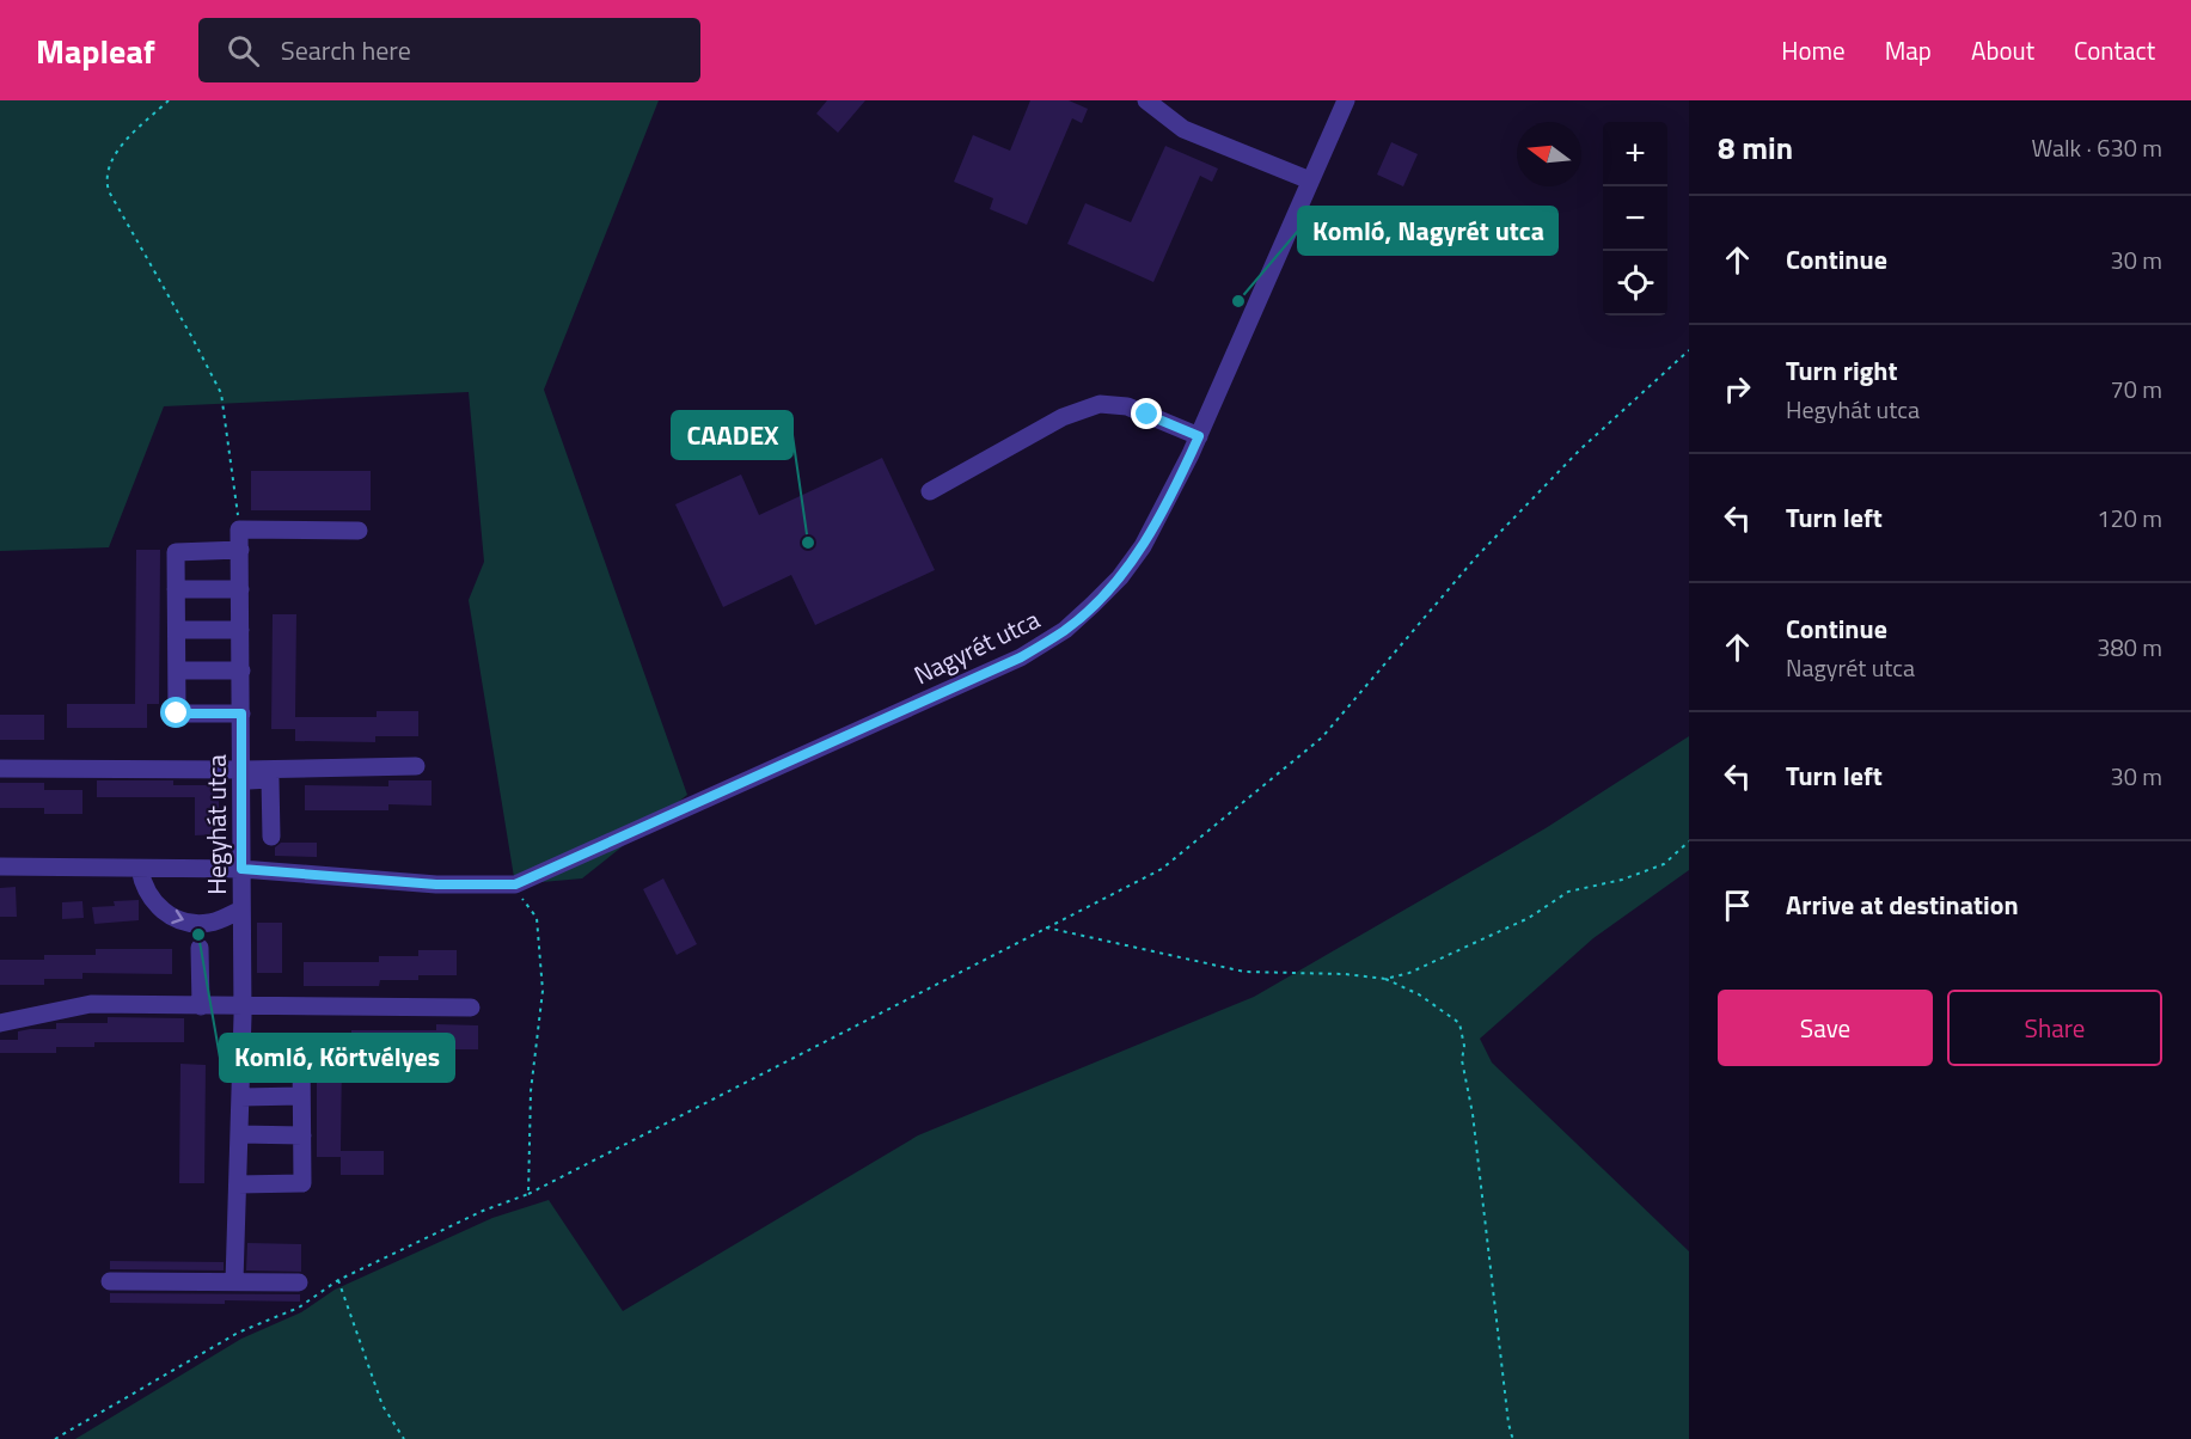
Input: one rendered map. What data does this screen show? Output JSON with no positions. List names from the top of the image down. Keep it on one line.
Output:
{"streets":{"street":["Nagyrét utca","Hegyhát utca"]},"places":["Komló, Nagyrét utca","CAADEX","Komló, Körtvélyes"],"north":"left","page":{"header":"Mapleaf","search":"Search here","nav":["Home","Map","About","Contact"],"heading":["8 min","Walk · 630 m"],"map_buttons":["+","−"],"list":[["Continue","30 m"],["Turn right","Hegyhát utca","70 m"],["Turn left","120 m"],["Continue","Nagyrét utca","380 m"],["Turn left","30 m"],"Arrive at destination"],"buttons":["Save","Share"]}}
